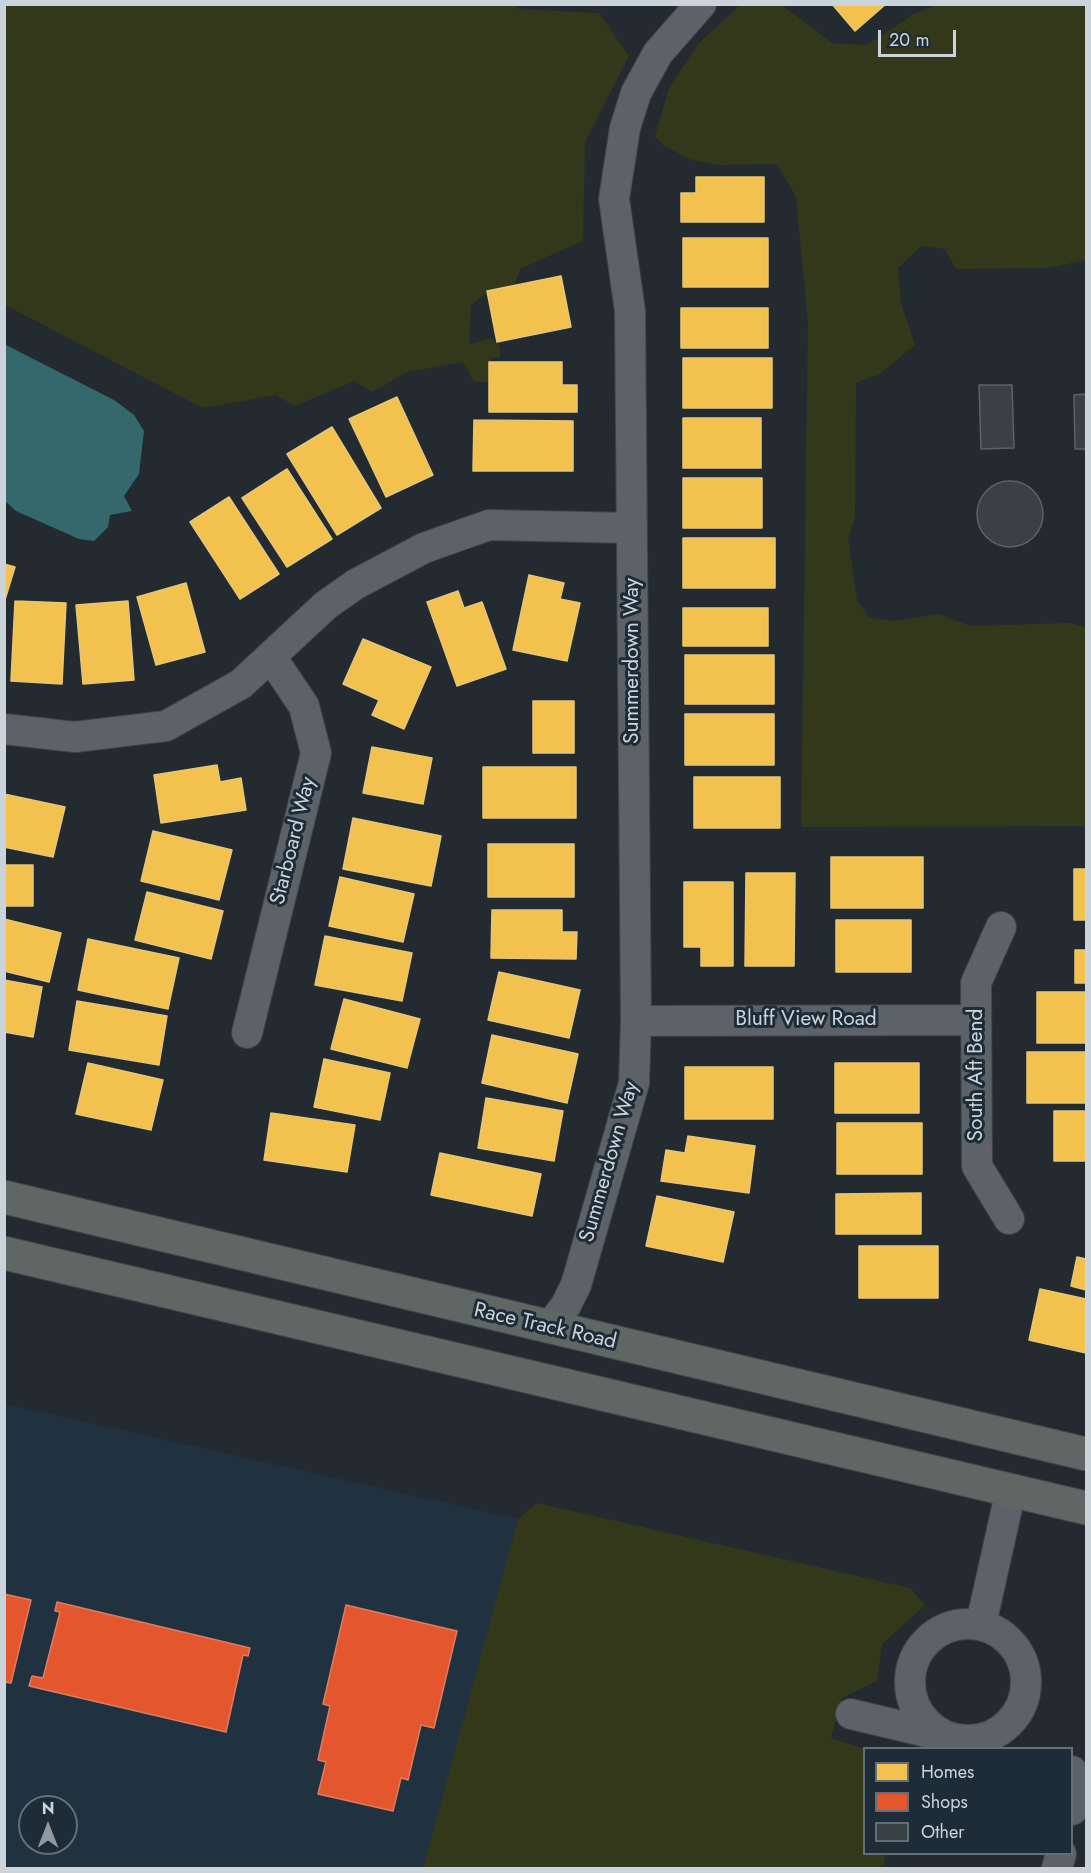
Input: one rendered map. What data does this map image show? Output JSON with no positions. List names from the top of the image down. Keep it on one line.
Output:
{"streets":{"main road":["Race Track Road"],"street":["Summerdown Way","Starboard Way","Bluff View Road","South Aft Bend"]},"crossings":[["Summerdown Way","Bluff View Road"],["Summerdown Way","Race Track Road"],["Bluff View Road","South Aft Bend"]],"legend":["Homes","Shops","Other"],"scale_bar":"20 m","north":"top"}
